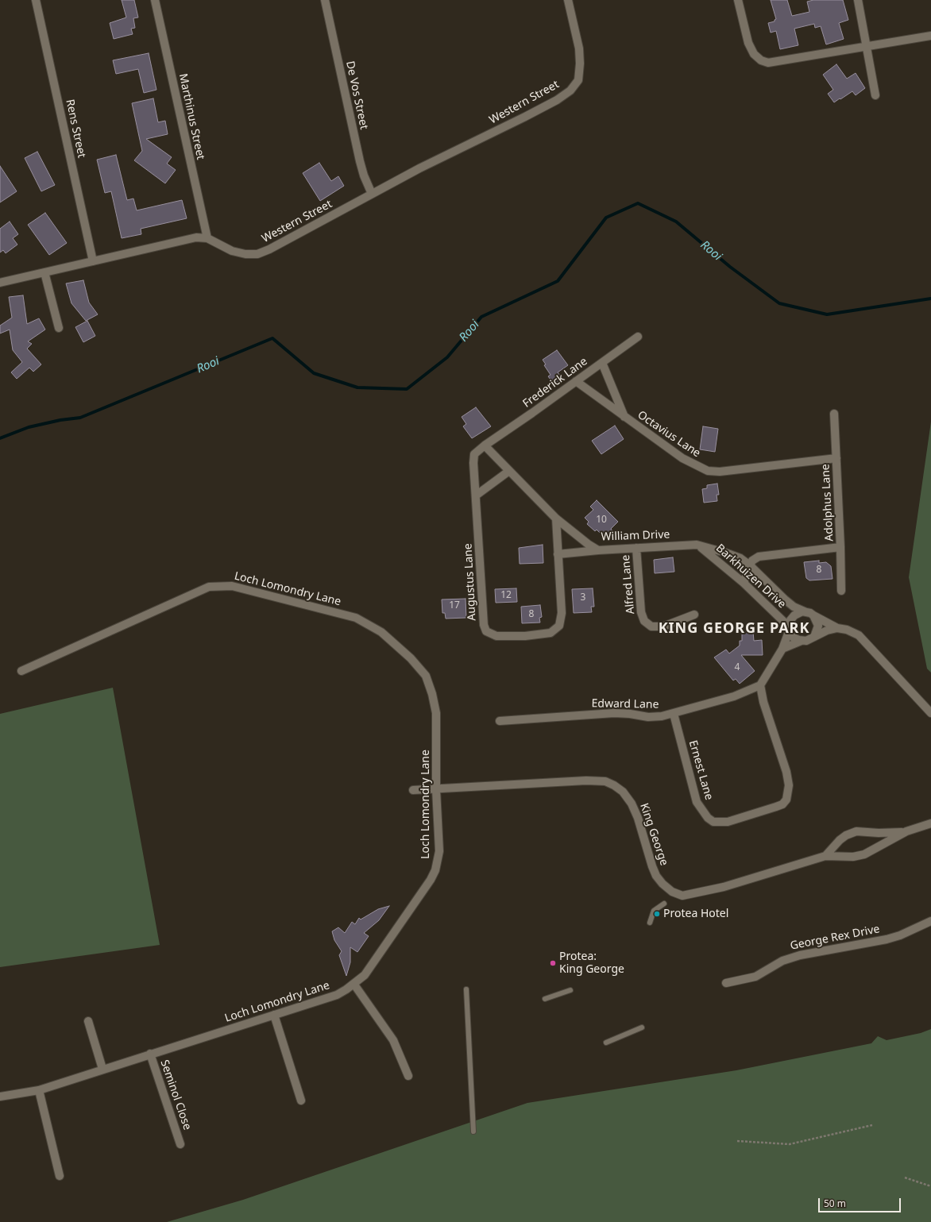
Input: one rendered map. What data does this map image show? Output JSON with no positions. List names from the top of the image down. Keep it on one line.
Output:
{"streets":{"street":["De Vos Street","Western Street","Marthinus Street","Rens Street","Frederick Lane","Octavius Lane","Adolphus Lane","William Drive","Barkhuizen Drive","Augustus Lane","Alfred Lane","Loch Lomondry Lane","Edward Lane","Ernest Lane","King George","George Rex Drive","Seminol Close"]},"crossings":[["De Vos Street","Western Street"],["Western Street","Marthinus Street"],["Western Street","Rens Street"],["Frederick Lane","Octavius Lane"],["Frederick Lane","William Drive"],["Frederick Lane","Augustus Lane"],["Octavius Lane","Adolphus Lane"],["William Drive","Barkhuizen Drive"],["William Drive","Augustus Lane"],["William Drive","Alfred Lane"],["Loch Lomondry Lane","King George"],["Loch Lomondry Lane","Seminol Close"],["Edward Lane","Ernest Lane"]],"districts":["KING GEORGE PARK"],"water":["Rooi"],"places":["Protea Hotel","Protea: King George"],"house_numbers":["10","8","12","3","17","8","4"],"scale_bar":"50 m"}
